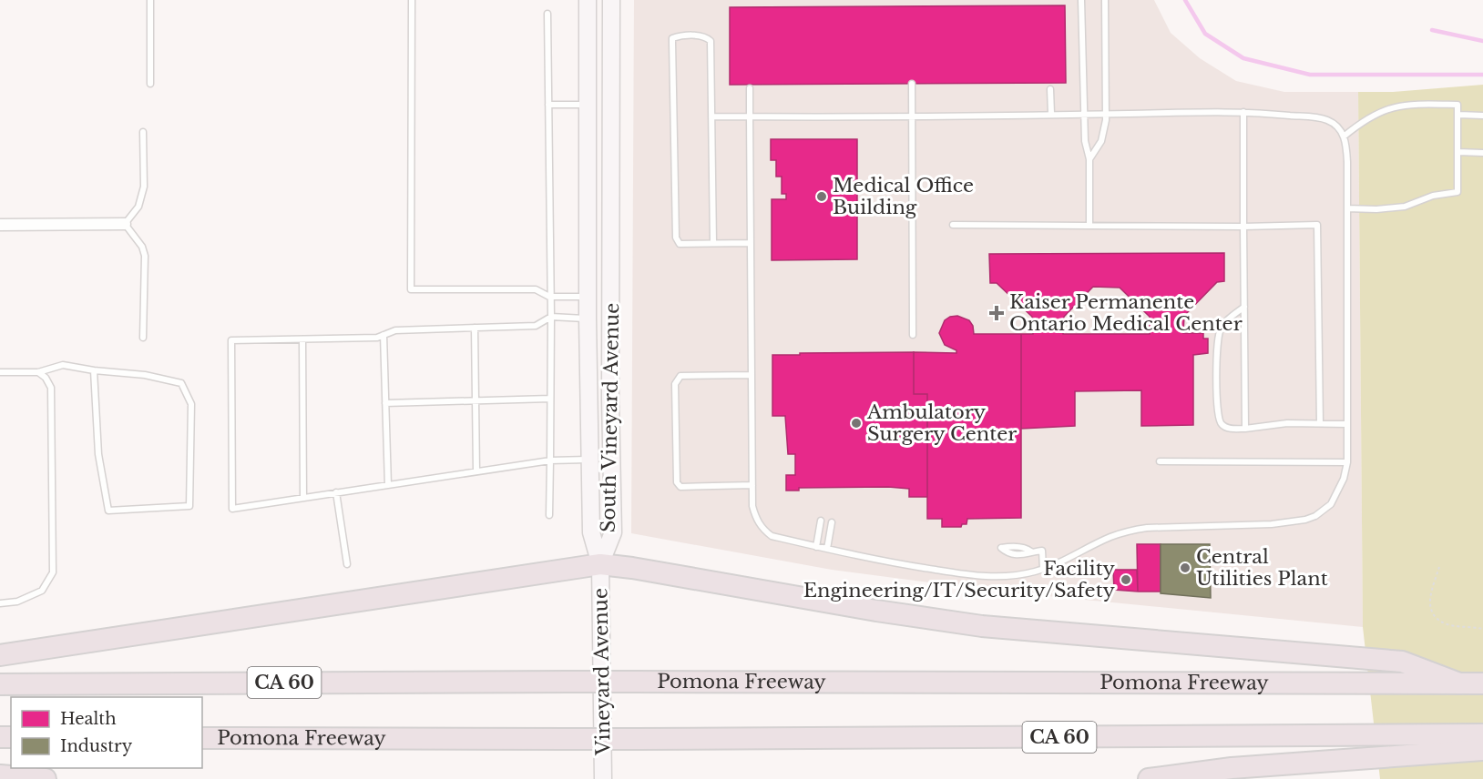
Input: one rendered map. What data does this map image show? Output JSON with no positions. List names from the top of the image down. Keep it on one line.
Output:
{"streets":{"highway":["Pomona Freeway","CA 60"],"main road":["South Vineyard Avenue","Vineyard Avenue"]},"crossings":[["South Vineyard Avenue","Vineyard Avenue"]],"places":{"other":["Medical Office Building","Ambulatory Surgery Center","Central Utilities Plant","Facility Engineering/IT/Security/Safety"],"health":["Kaiser Permanente Ontario Medical Center"]},"legend":["Health","Industry"]}
